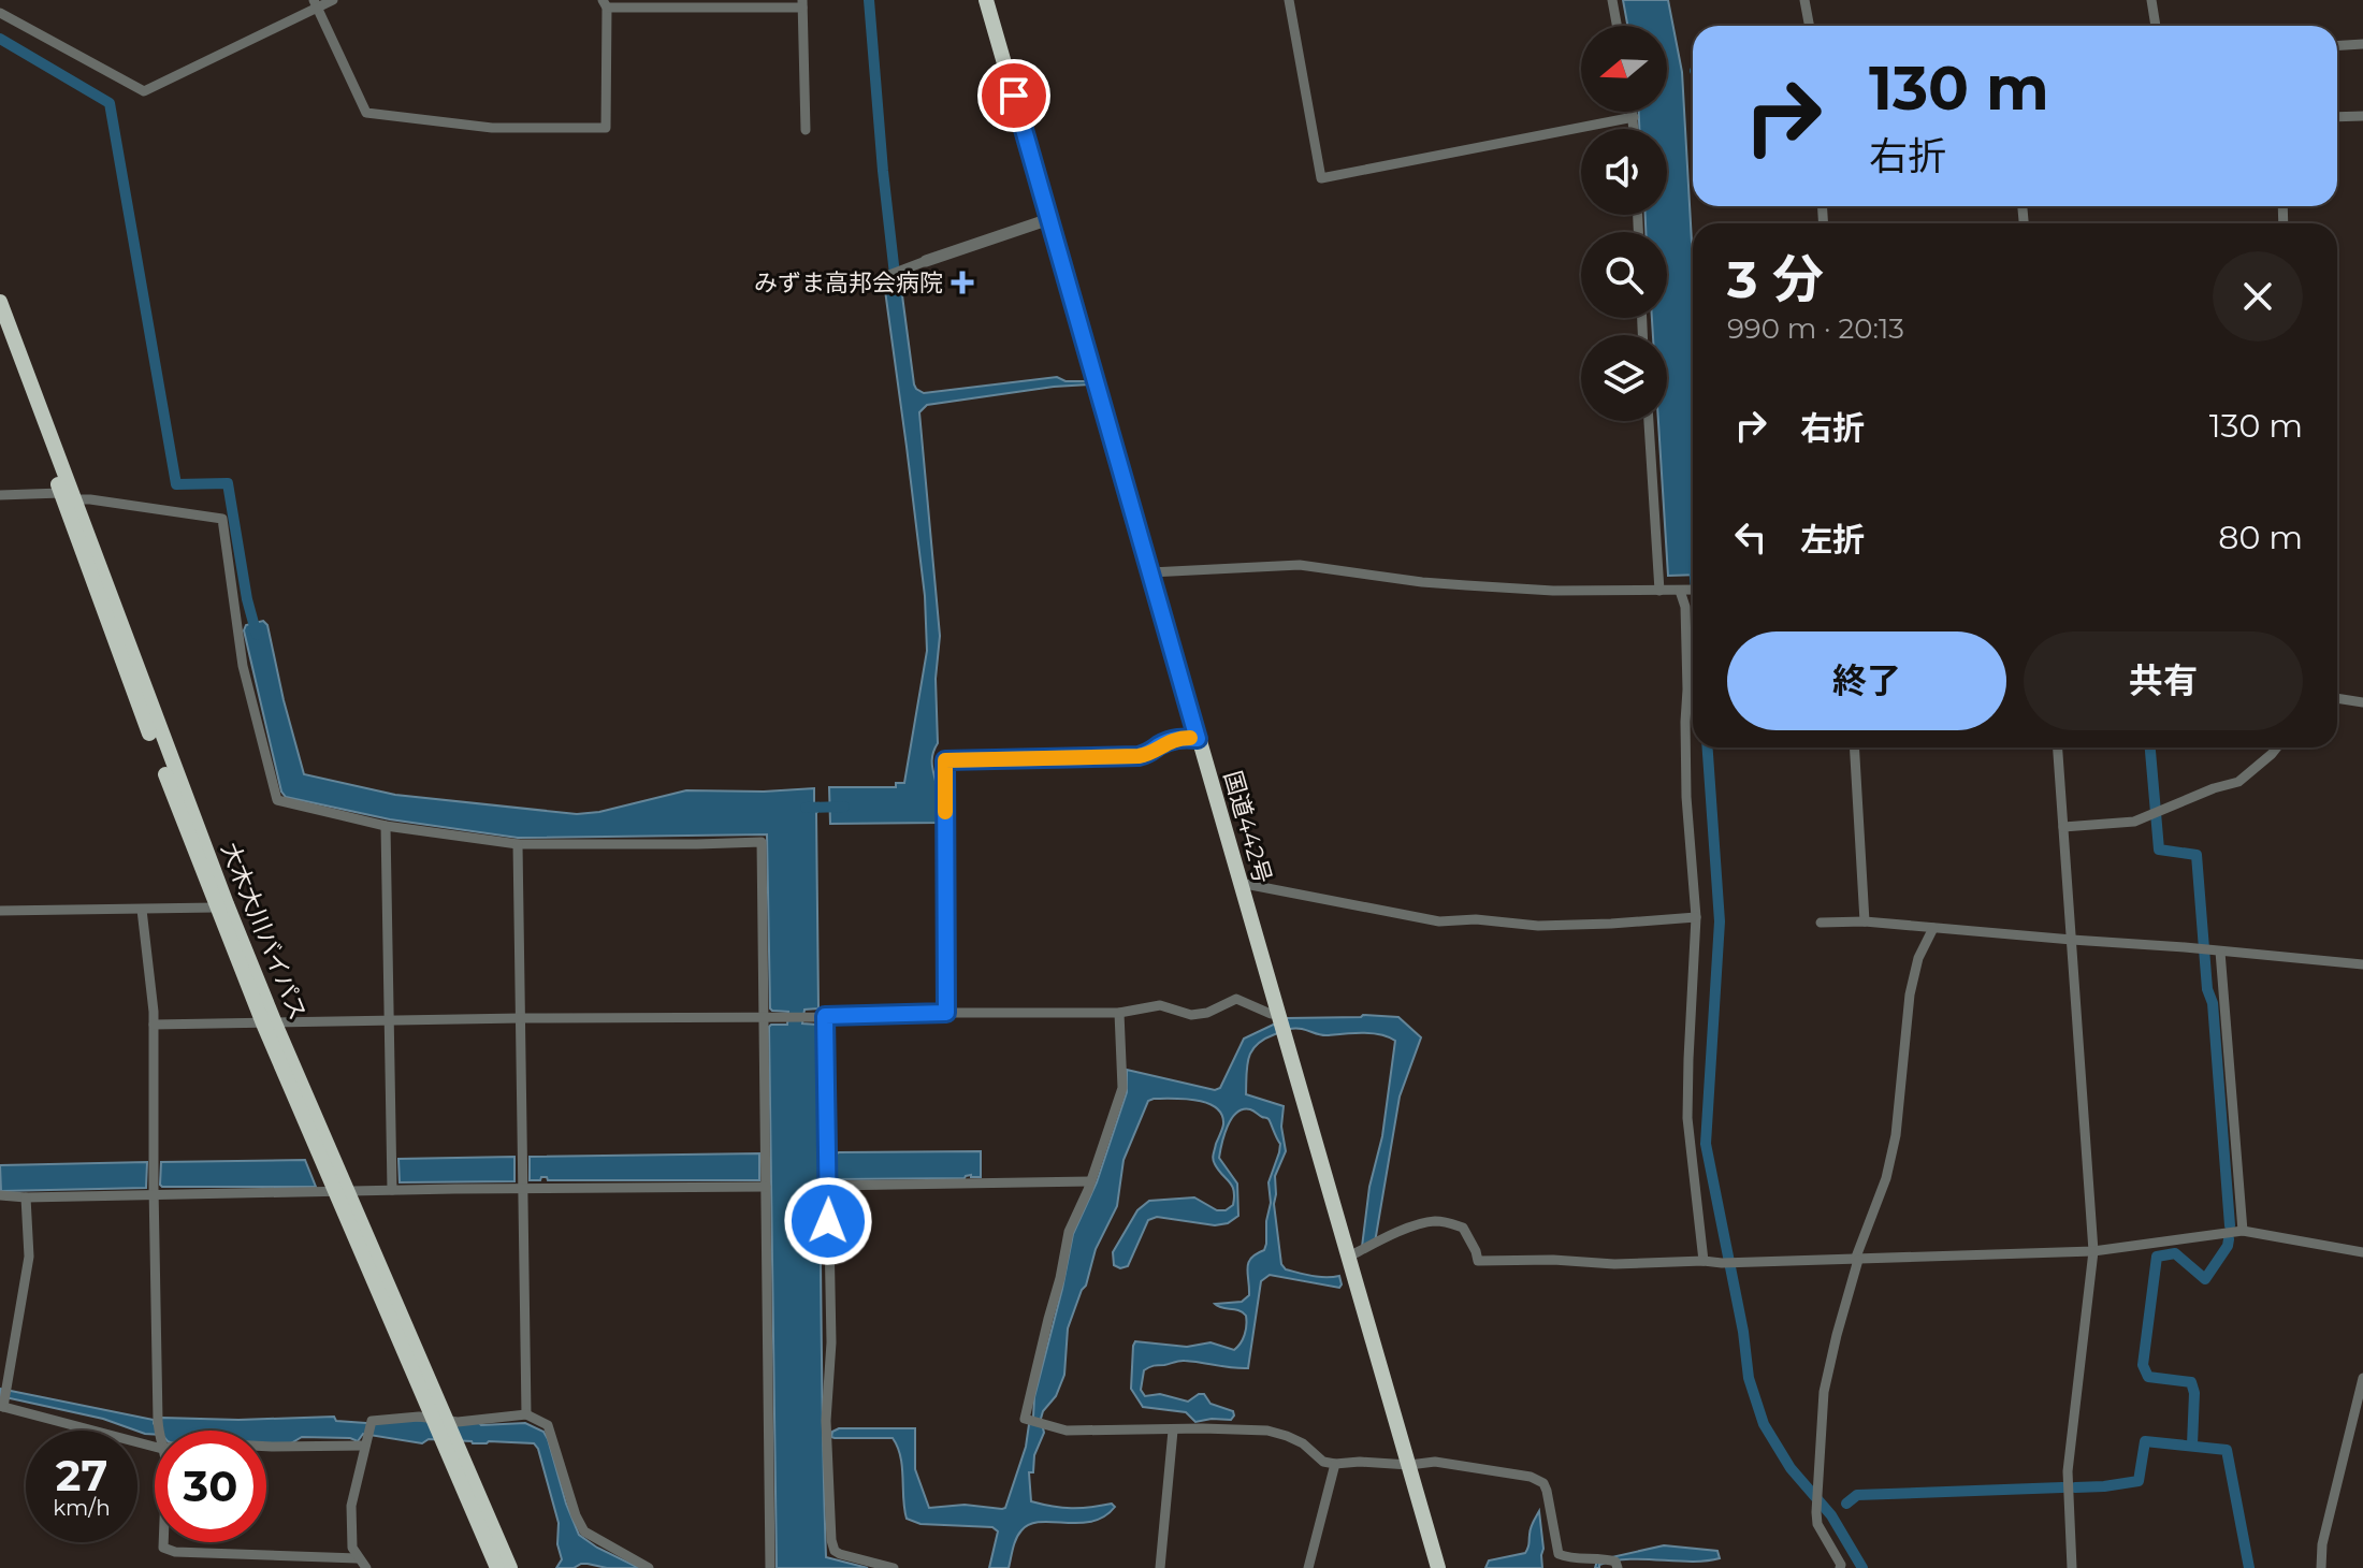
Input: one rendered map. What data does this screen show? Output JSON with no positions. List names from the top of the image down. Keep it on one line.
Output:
{"streets":{"highway":["国道442号","大木大川バイパス"]},"places":{"health":["みずま高邦会病院"]},"north":"left","page":{"turn":["130 m","右折"],"heading":["3 分","990 m · 20:13"],"list":[{"name":"右折","value":"130 m"},{"name":"左折","value":"80 m"}],"buttons":["終了","共有"],"speed":"27 km/h","limit":"30"}}
